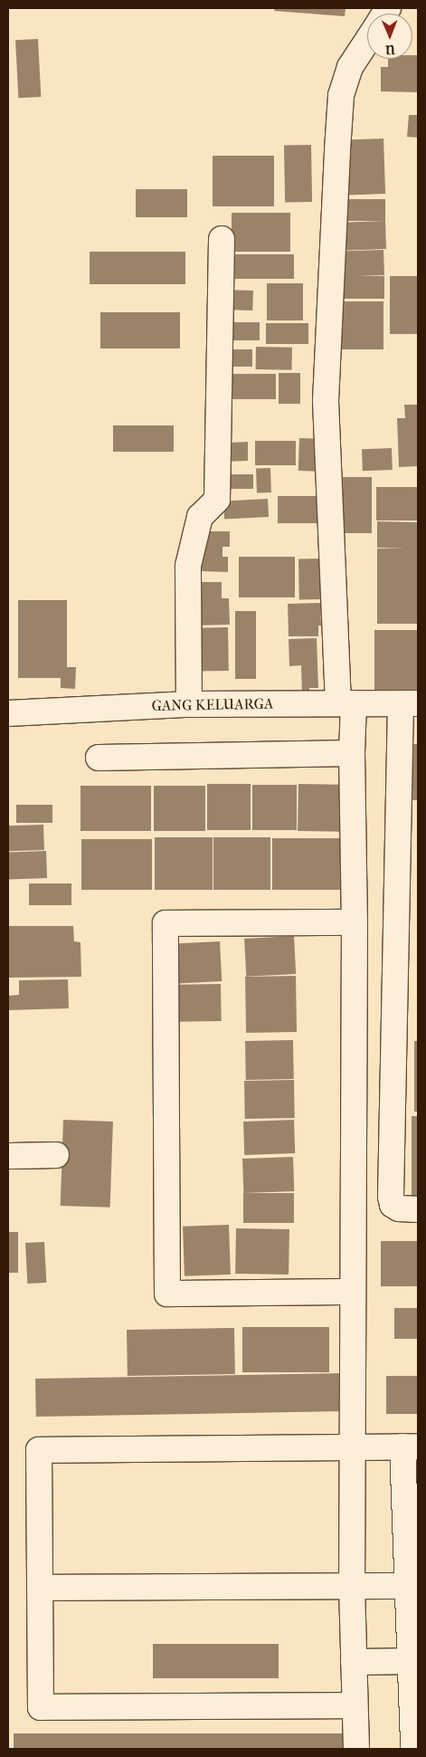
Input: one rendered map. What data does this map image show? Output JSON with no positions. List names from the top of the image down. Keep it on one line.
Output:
{"streets":{"street":["GANG KELUARGA"]},"north":"bottom"}
